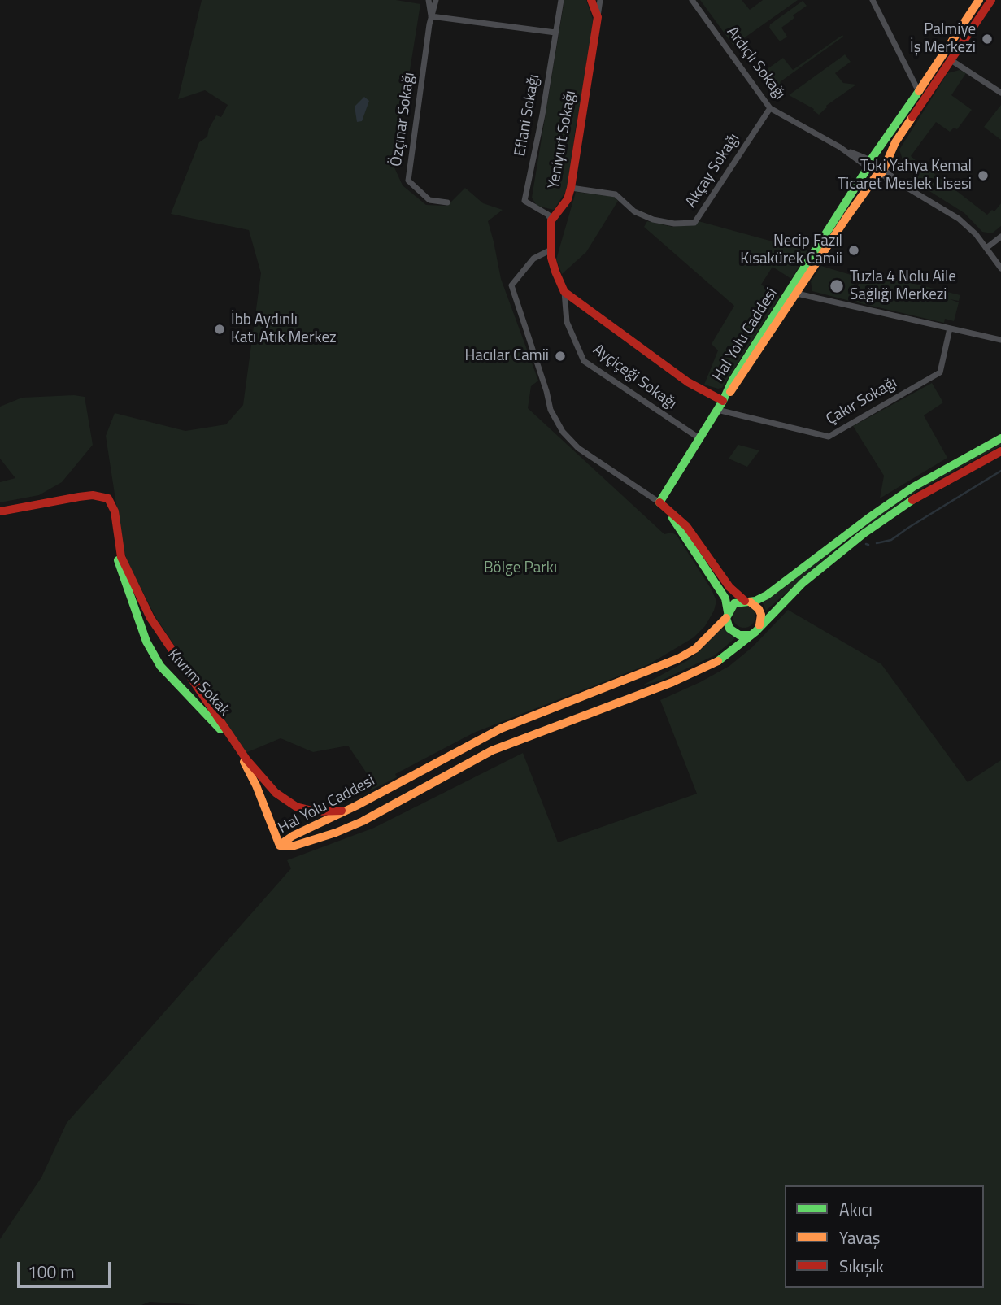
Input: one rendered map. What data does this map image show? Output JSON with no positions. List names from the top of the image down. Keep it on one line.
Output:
{"streets":{"street":["Ardıçlı Sokağı","Eflani Sokağı","Özçınar Sokağı","Yeniyurt Sokağı","Akçay Sokağı","Hal Yolu Caddesi","Ayçiçeği Sokağı","Çakır Sokağı","Kıvrım Sokak"]},"crossings":[["Ardıçlı Sokağı","Akçay Sokağı"],["Ardıçlı Sokağı","Hal Yolu Caddesi"],["Eflani Sokağı","Yeniyurt Sokağı"],["Yeniyurt Sokağı","Akçay Sokağı"],["Hal Yolu Caddesi","Ayçiçeği Sokağı"],["Hal Yolu Caddesi","Çakır Sokağı"],["Hal Yolu Caddesi","Kıvrım Sokak"]],"parks":["Bölge Parkı"],"places":["Palmiye İş Merkezi","Toki Yahya Kemal Ticaret Meslek Lisesi","Necip Fazıl Kısakürek Camii","Tuzla 4 Nolu Aile Sağlığı Merkezi","İbb Aydınlı Katı Atık Merkez","Hacılar Camii"],"legend":["Akıcı","Yavaş","Sıkışık"],"scale_bar":"100 m"}
